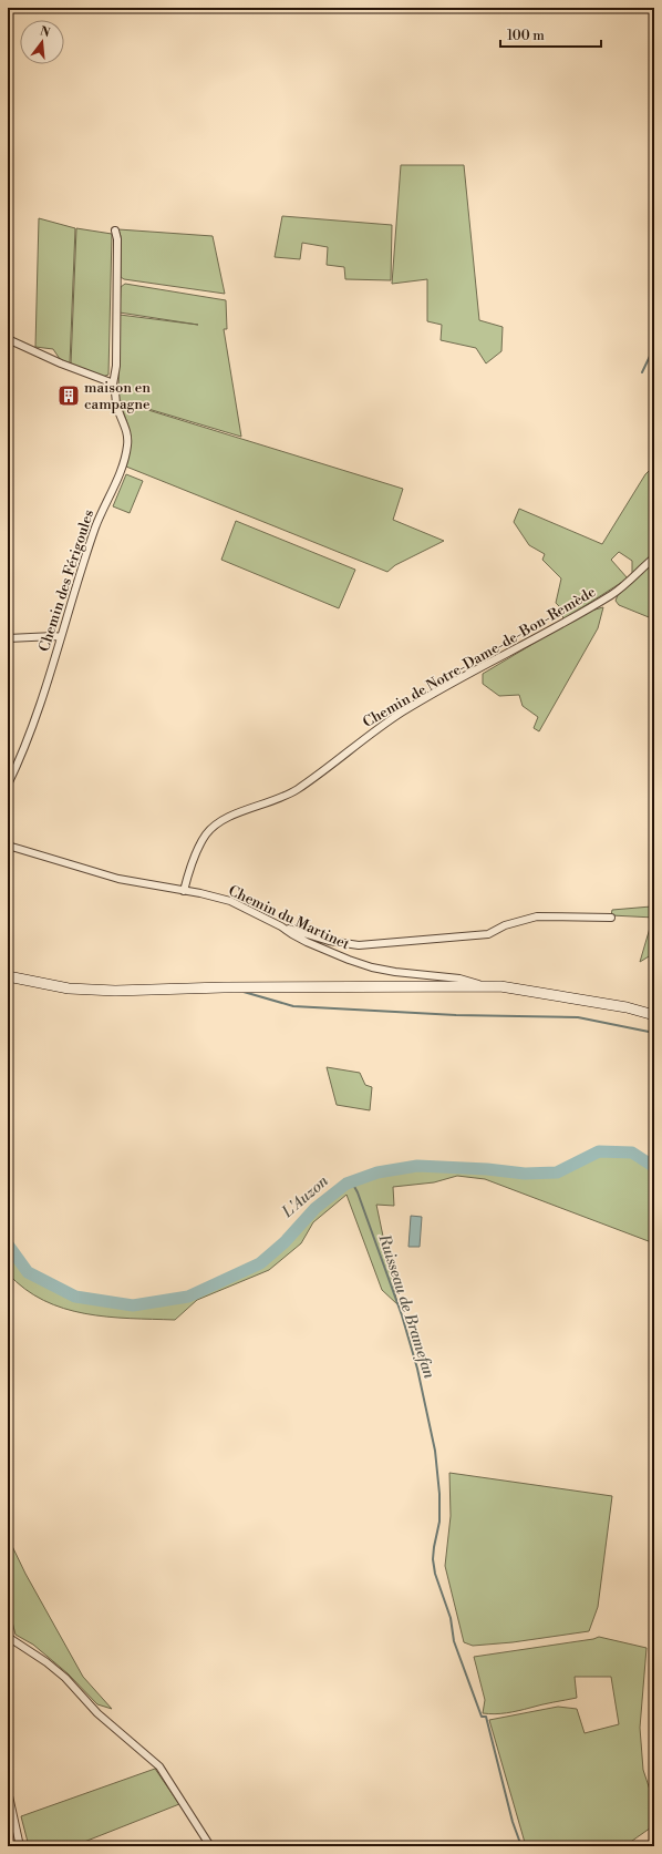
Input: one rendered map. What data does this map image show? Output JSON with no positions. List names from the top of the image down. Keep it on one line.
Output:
{"streets":{"street":["Chemin des Férigoules","Chemin de Notre-Dame-de-Bon-Remède","Chemin du Martinet"]},"crossings":[["Chemin de Notre-Dame-de-Bon-Remède","Chemin du Martinet"]],"water":["L'Auzon","Ruisseau de Bramefan"],"places":{"building":["maison en campagne"]},"scale_bar":"100 m","north":"top"}
